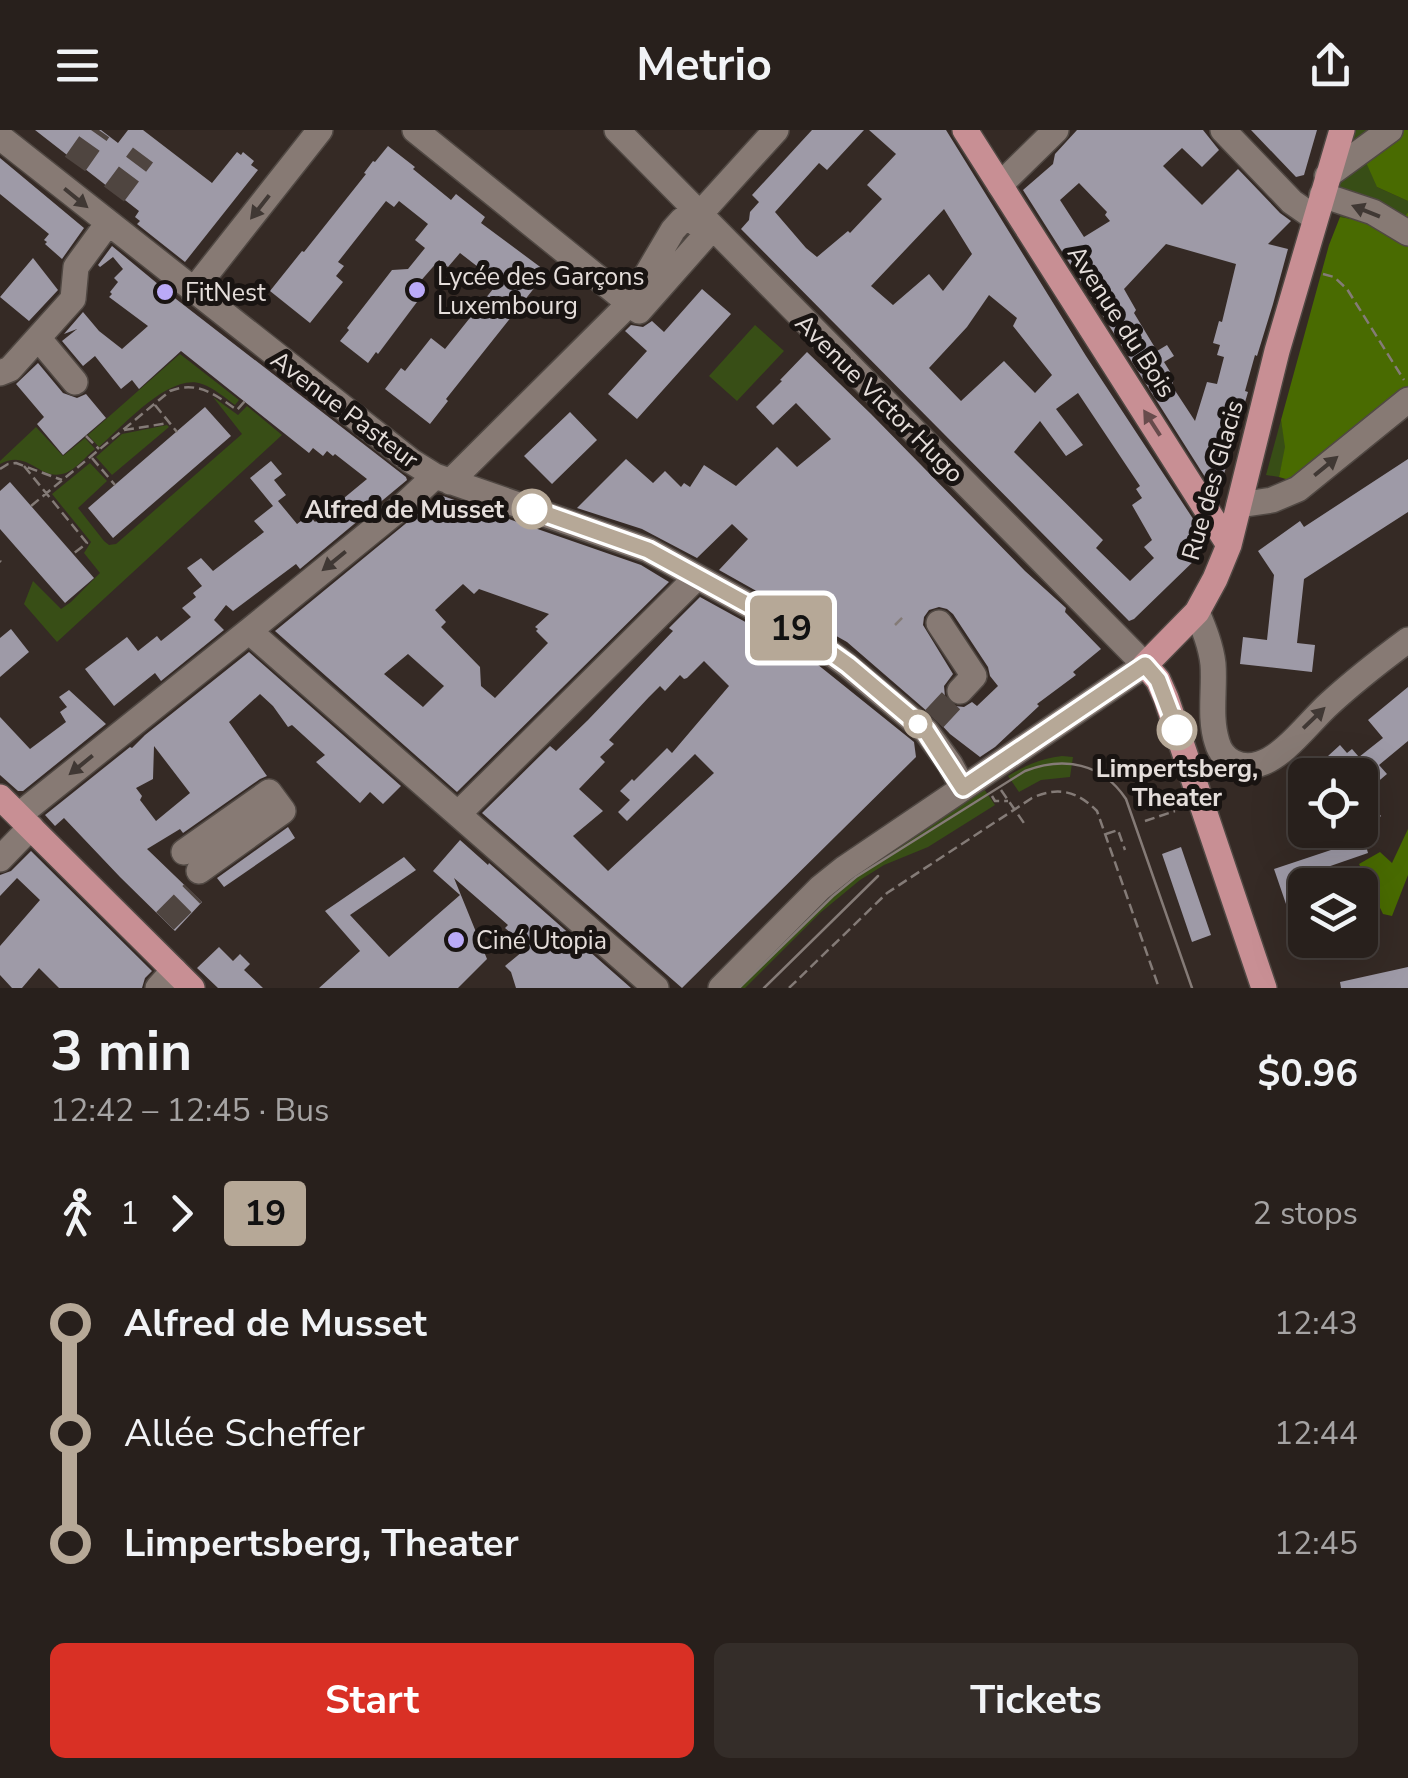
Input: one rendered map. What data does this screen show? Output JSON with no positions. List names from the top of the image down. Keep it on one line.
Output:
{"streets":{"main road":["Avenue du Bois","Rue des Glacis"],"street":["Avenue Victor Hugo","Avenue Pasteur"]},"crossings":[["Avenue du Bois","Rue des Glacis"],["Avenue Victor Hugo","Rue des Glacis"]],"one_way":["Avenue du Bois"],"places":["Lycée des Garçons Luxembourg","FitNest","Alfred de Musset","Limpertsberg, Theater","Ciné Utopia"],"lines":["bus line 19"],"page":{"header":"Metrio","on_map":"19","heading":["3 min","12:42 – 12:45 · Bus","$0.96"],"legs":["1","19","2 stops"],"list":[{"name":"Alfred de Musset","value":"12:43"},{"name":"Allée Scheffer","value":"12:44"},{"name":"Limpertsberg, Theater","value":"12:45"}],"buttons":["Start","Tickets"]}}
